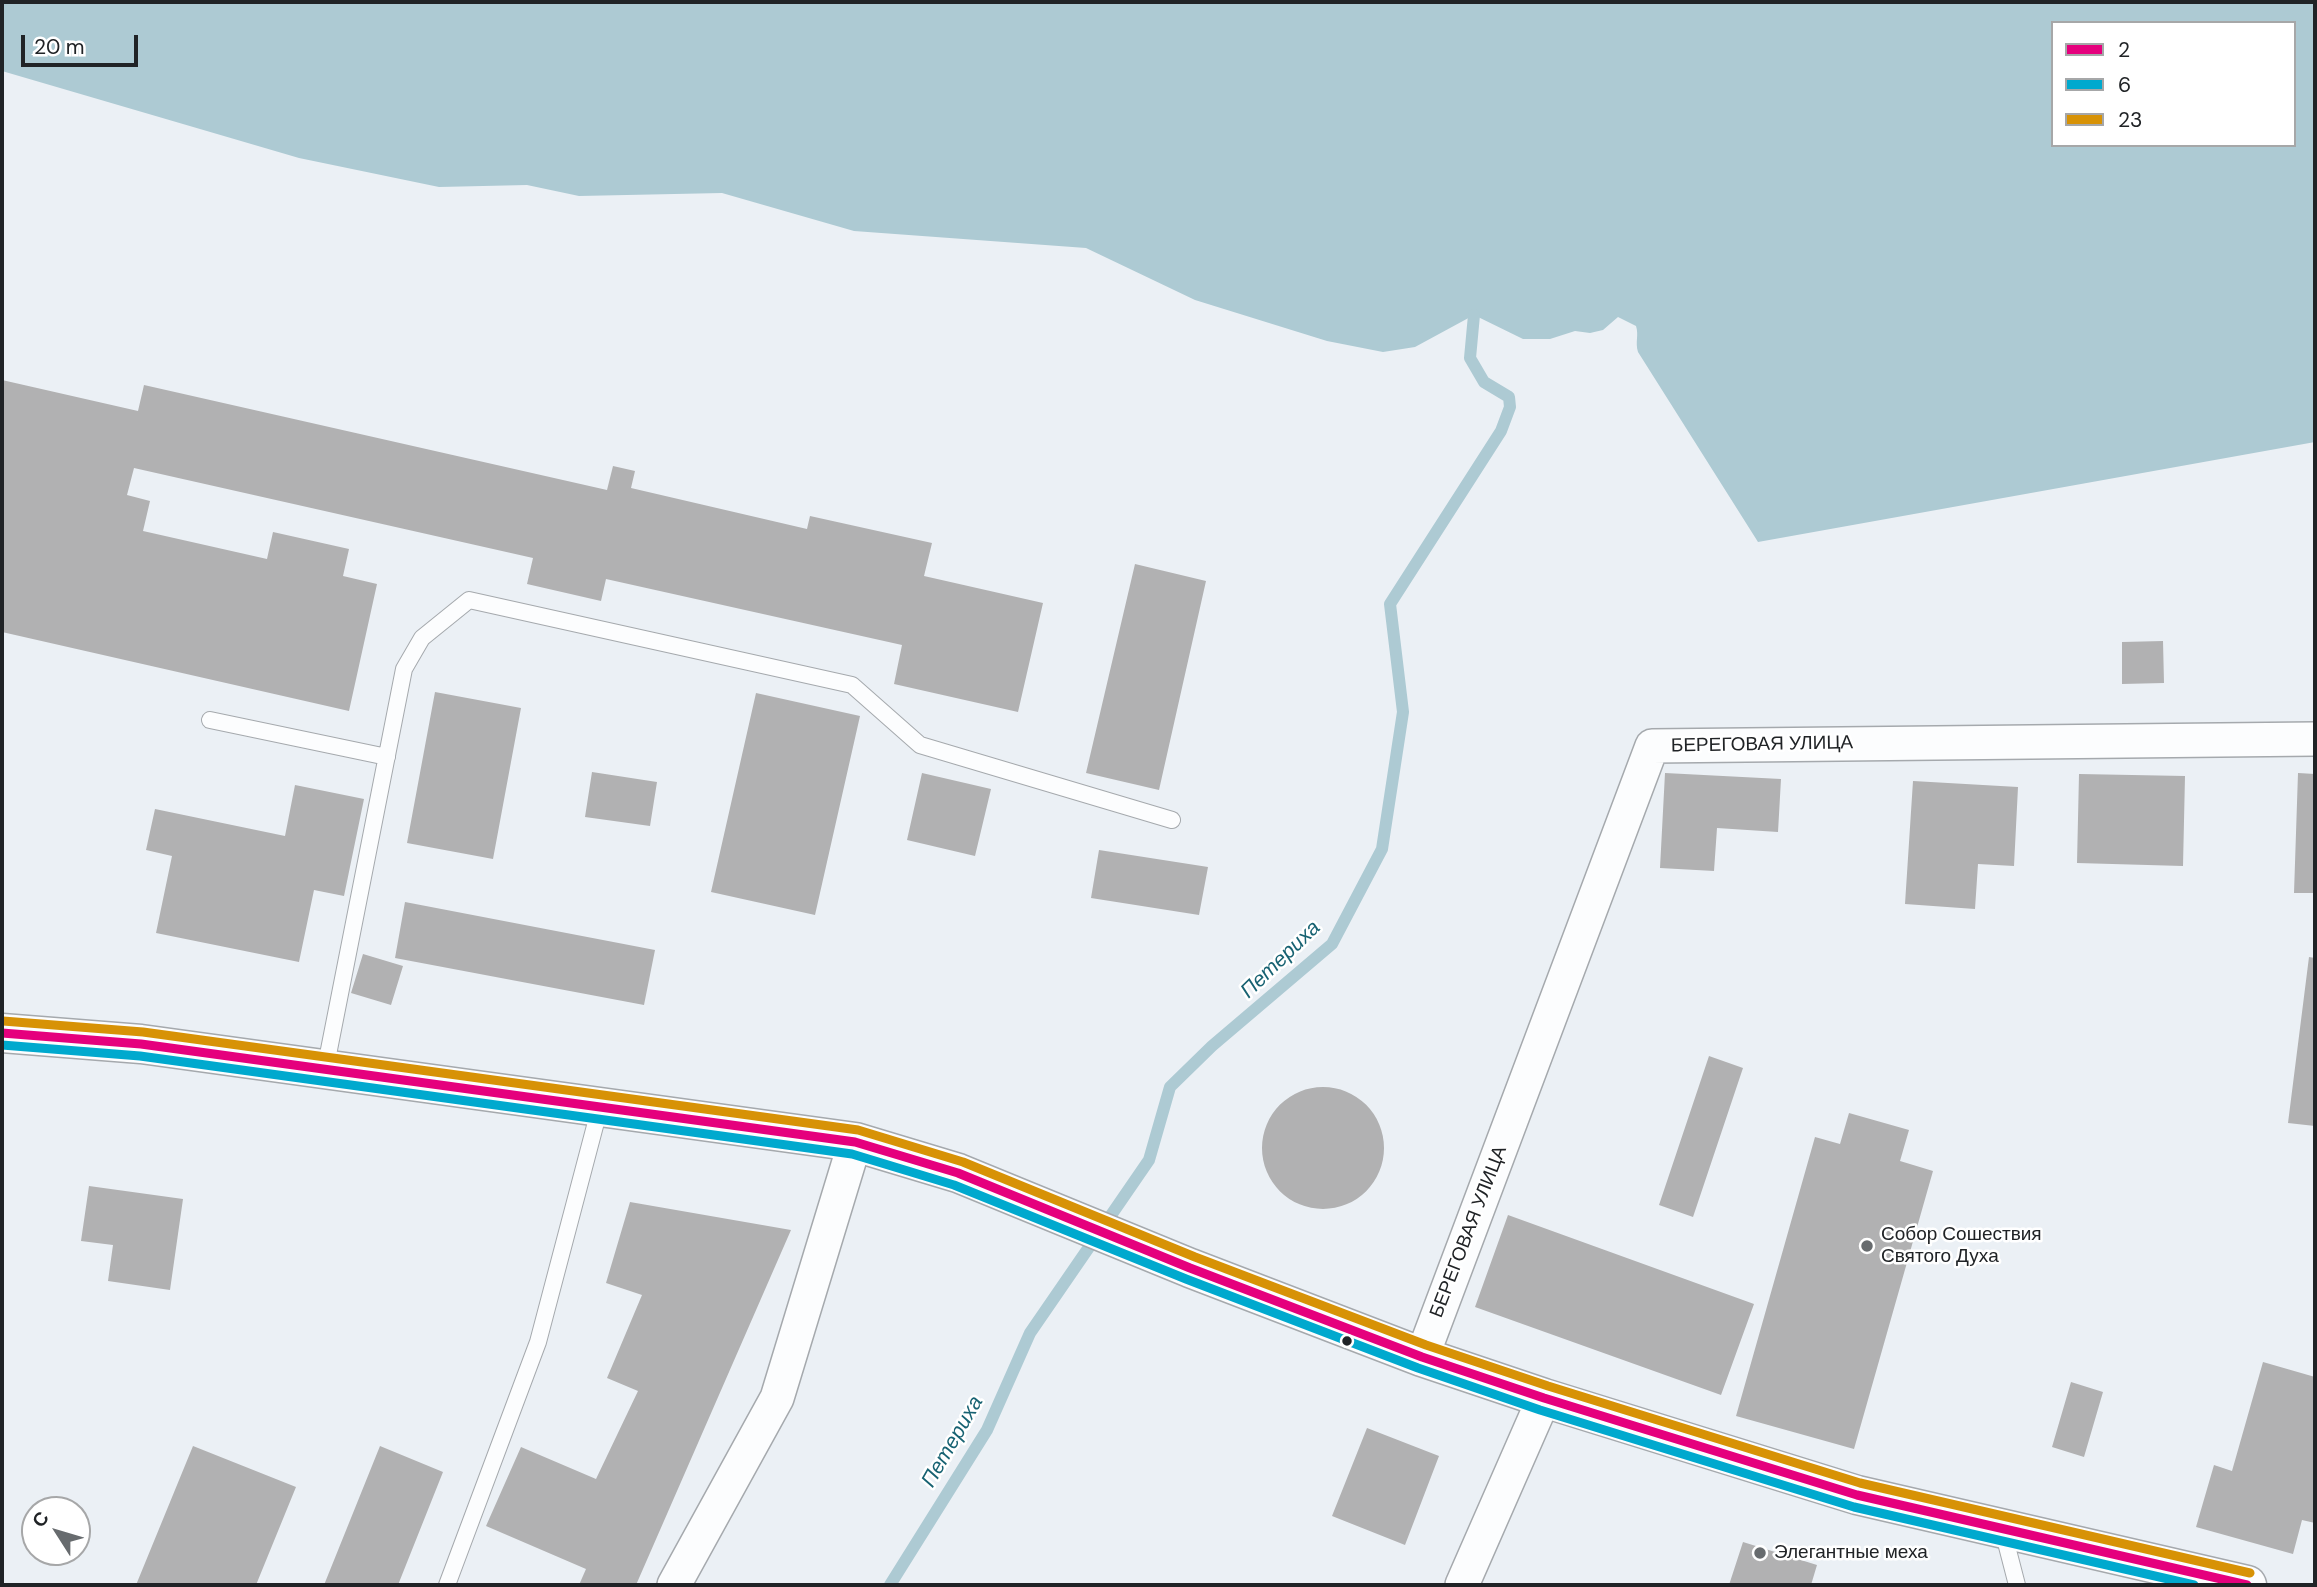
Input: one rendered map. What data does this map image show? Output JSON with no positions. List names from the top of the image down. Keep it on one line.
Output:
{"streets":{"street":["БЕРЕГОВАЯ УЛИЦА"]},"water":["Петериха"],"places":["Собор Сошествия Святого Духа","Элегантные меха"],"lines":["transit line 23","transit line 2","transit line 6"],"legend":["2","6","23"],"scale_bar":"20 m","north":"top left"}
